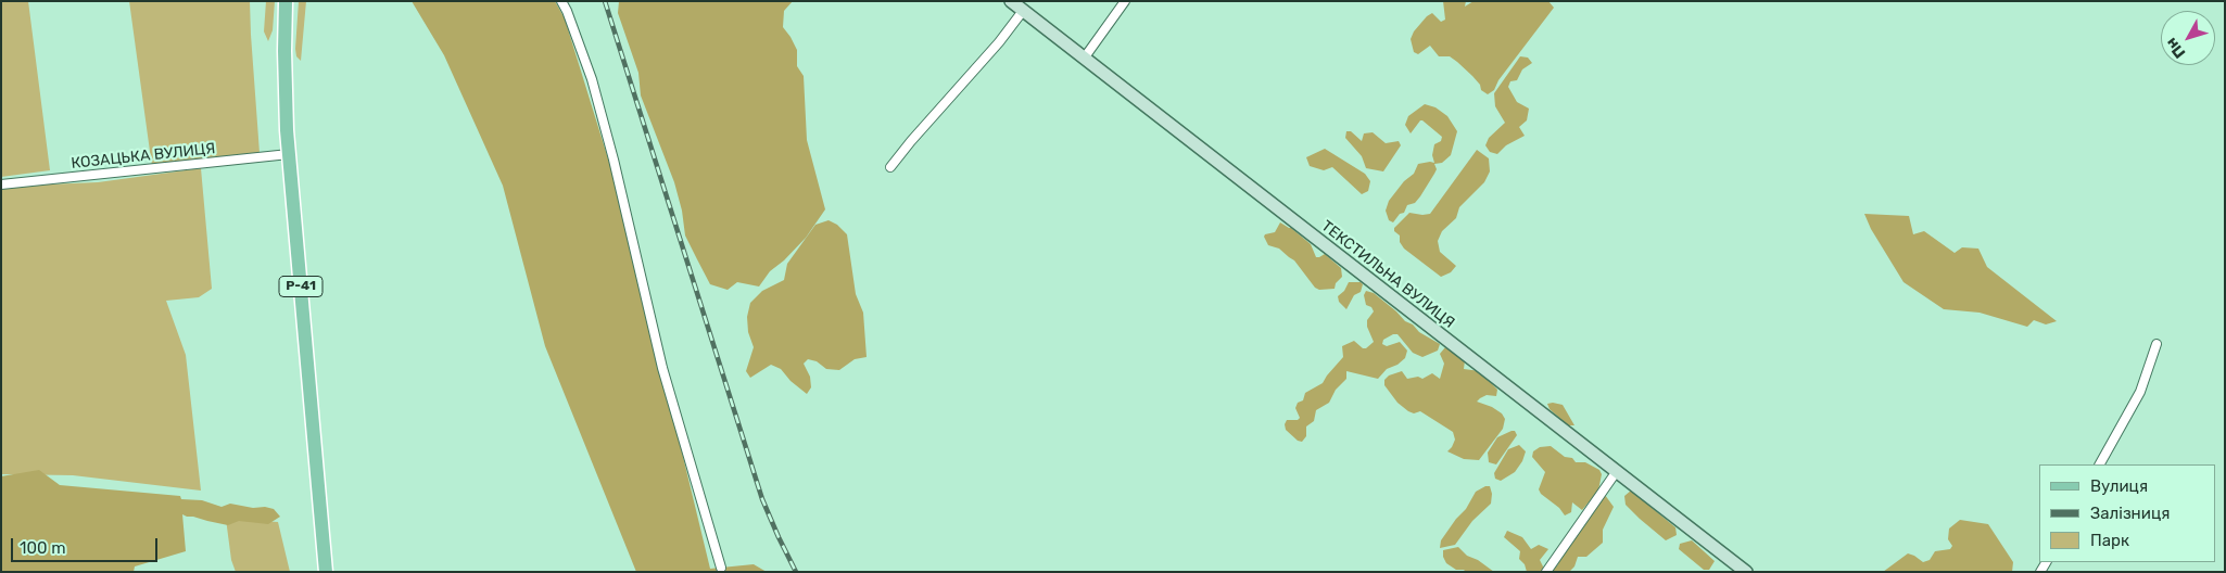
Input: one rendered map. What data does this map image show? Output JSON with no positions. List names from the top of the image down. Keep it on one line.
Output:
{"streets":{"main road":["Р-41"],"street":["КОЗАЦЬКА ВУЛИЦЯ","ТЕКСТИЛЬНА ВУЛИЦЯ"]},"crossings":[["КОЗАЦЬКА ВУЛИЦЯ","Р-41"]],"legend":["Вулиця","Залізниця","Парк"],"scale_bar":"100 m","north":"bottom left"}
